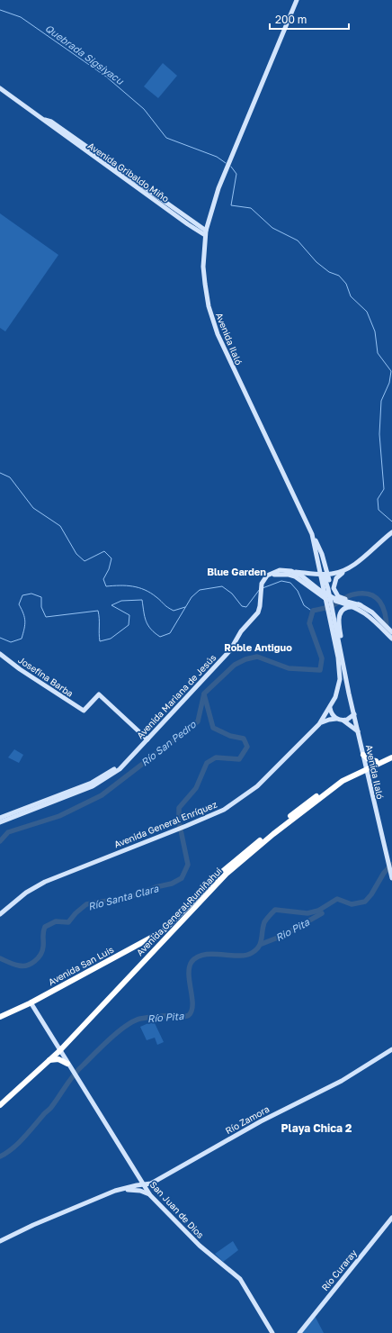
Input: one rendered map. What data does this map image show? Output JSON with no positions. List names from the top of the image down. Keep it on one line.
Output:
{"streets":{"highway":["Avenida General Rumiñahui","Avenida San Luis"],"street":["Avenida Gribaldo Miño","Avenida Ilaló","Josefina Barba","Avenida Mariana de Jesús","Avenida General Enríquez","Río Zamora","San Juan de Dios","Río Curaray"]},"crossings":[["Avenida Gribaldo Miño","Avenida Ilaló"],["Avenida Ilaló","Avenida General Enríquez"],["Avenida Ilaló","Avenida General Rumiñahui"],["Josefina Barba","Avenida Mariana de Jesús"],["Avenida General Rumiñahui","Avenida San Luis"],["Avenida General Rumiñahui","San Juan de Dios"],["Avenida San Luis","San Juan de Dios"],["Río Zamora","San Juan de Dios"]],"districts":["Blue Garden","Roble Antiguo","Playa Chica 2"],"water":["Quebrada Sigsiyacu","Río San Pedro","Río Santa Clara","Rio Pita","Río Pita"],"scale_bar":"200 m"}
